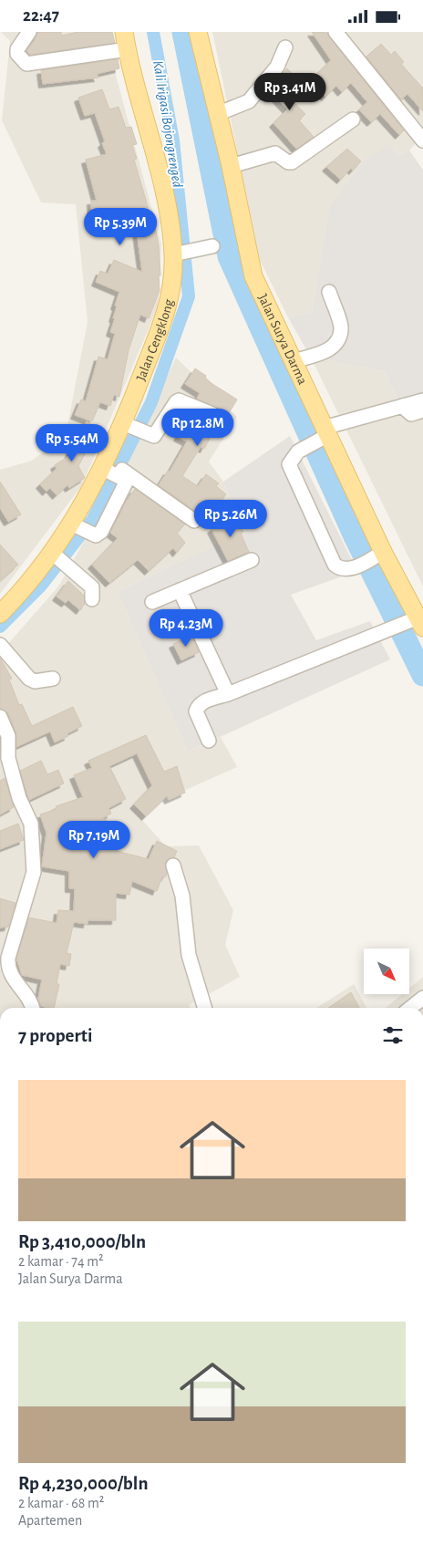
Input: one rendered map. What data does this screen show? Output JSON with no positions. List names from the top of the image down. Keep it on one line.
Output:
{"streets":{"main road":["Jalan Surya Darma","Jalan Cengklong"]},"water":["Kali Irigasi Bojongrenged"],"north":"bottom right","page":{"status":"22:47","price":["Rp 3.41M","Rp 5.39M","Rp 12.8M","Rp 5.54M","Rp 5.26M","Rp 4.23M","Rp 7.19M"],"heading":"7 properti","list":[{"name":"Rp 3,410,000/bln","note":"2 kamar · 74 m² · Jalan Surya Darma"},{"name":"Rp 4,230,000/bln","note":"2 kamar · 68 m² · Apartemen"}]}}
